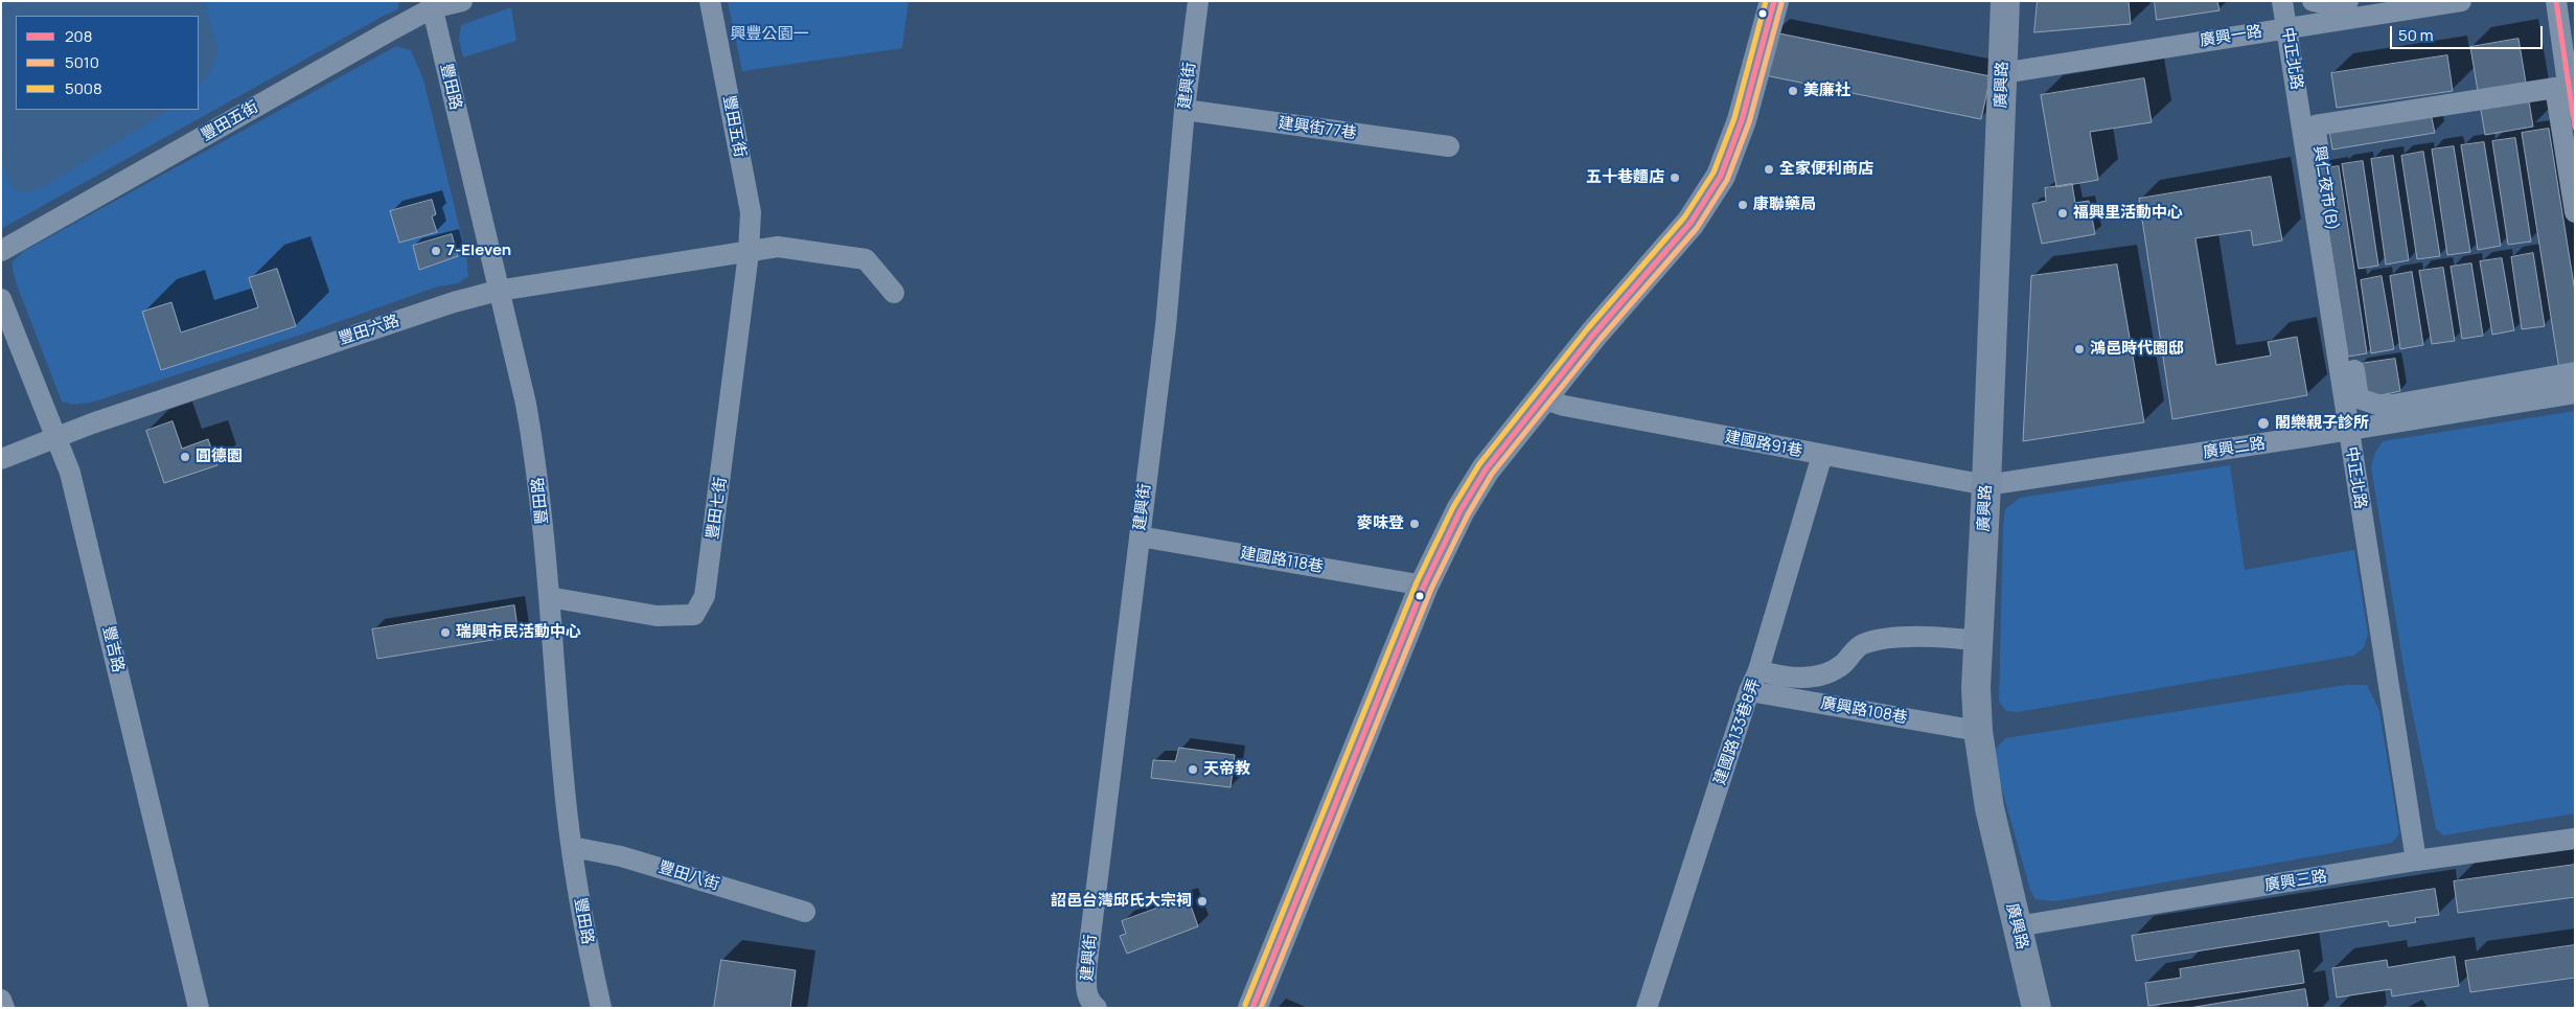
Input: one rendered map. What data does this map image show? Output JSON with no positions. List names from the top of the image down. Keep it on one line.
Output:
{"streets":{"street":["廣興一路","中正北路","廣興路","建興街","豐田路","豐田五街","建興街77巷","興仁夜市(B)","豐田六路","建國路91巷","廣興二路","豐田七街","建國路118巷","豐吉路","廣興路108巷","建國路133巷8弄","豐田八街","廣興三路"]},"crossings":[["廣興一路","中正北路"],["廣興一路","廣興路"],["中正北路","廣興二路"],["中正北路","廣興三路"],["廣興路","建國路91巷"],["廣興路","廣興二路"],["廣興路","廣興路108巷"],["廣興路","廣興三路"],["建興街","建興街77巷"],["建興街","建國路118巷"],["豐田路","豐田五街"],["豐田路","豐田六路"],["豐田路","豐田七街"],["豐田路","豐田八街"],["豐田五街","豐田六路"],["豐田五街","豐田七街"],["豐田六路","豐田七街"],["豐田六路","豐吉路"],["建國路91巷","廣興二路"],["建國路91巷","建國路133巷8弄"],["廣興路108巷","建國路133巷8弄"]],"parks":["興豐公園一"],"places":["美廉社","全家便利商店","五十巷麵店","康聯藥局","福興里活動中心","7-Eleven","鴻邑時代園邸","閣樂親子診所","圓德園","麥味登","瑞興市民活動中心","天帝教","詔邑台灣邱氏大宗祠"],"lines":["transit line 208","transit line 5008","transit line 5010"],"legend":["208","5010","5008"],"scale_bar":"50 m"}
